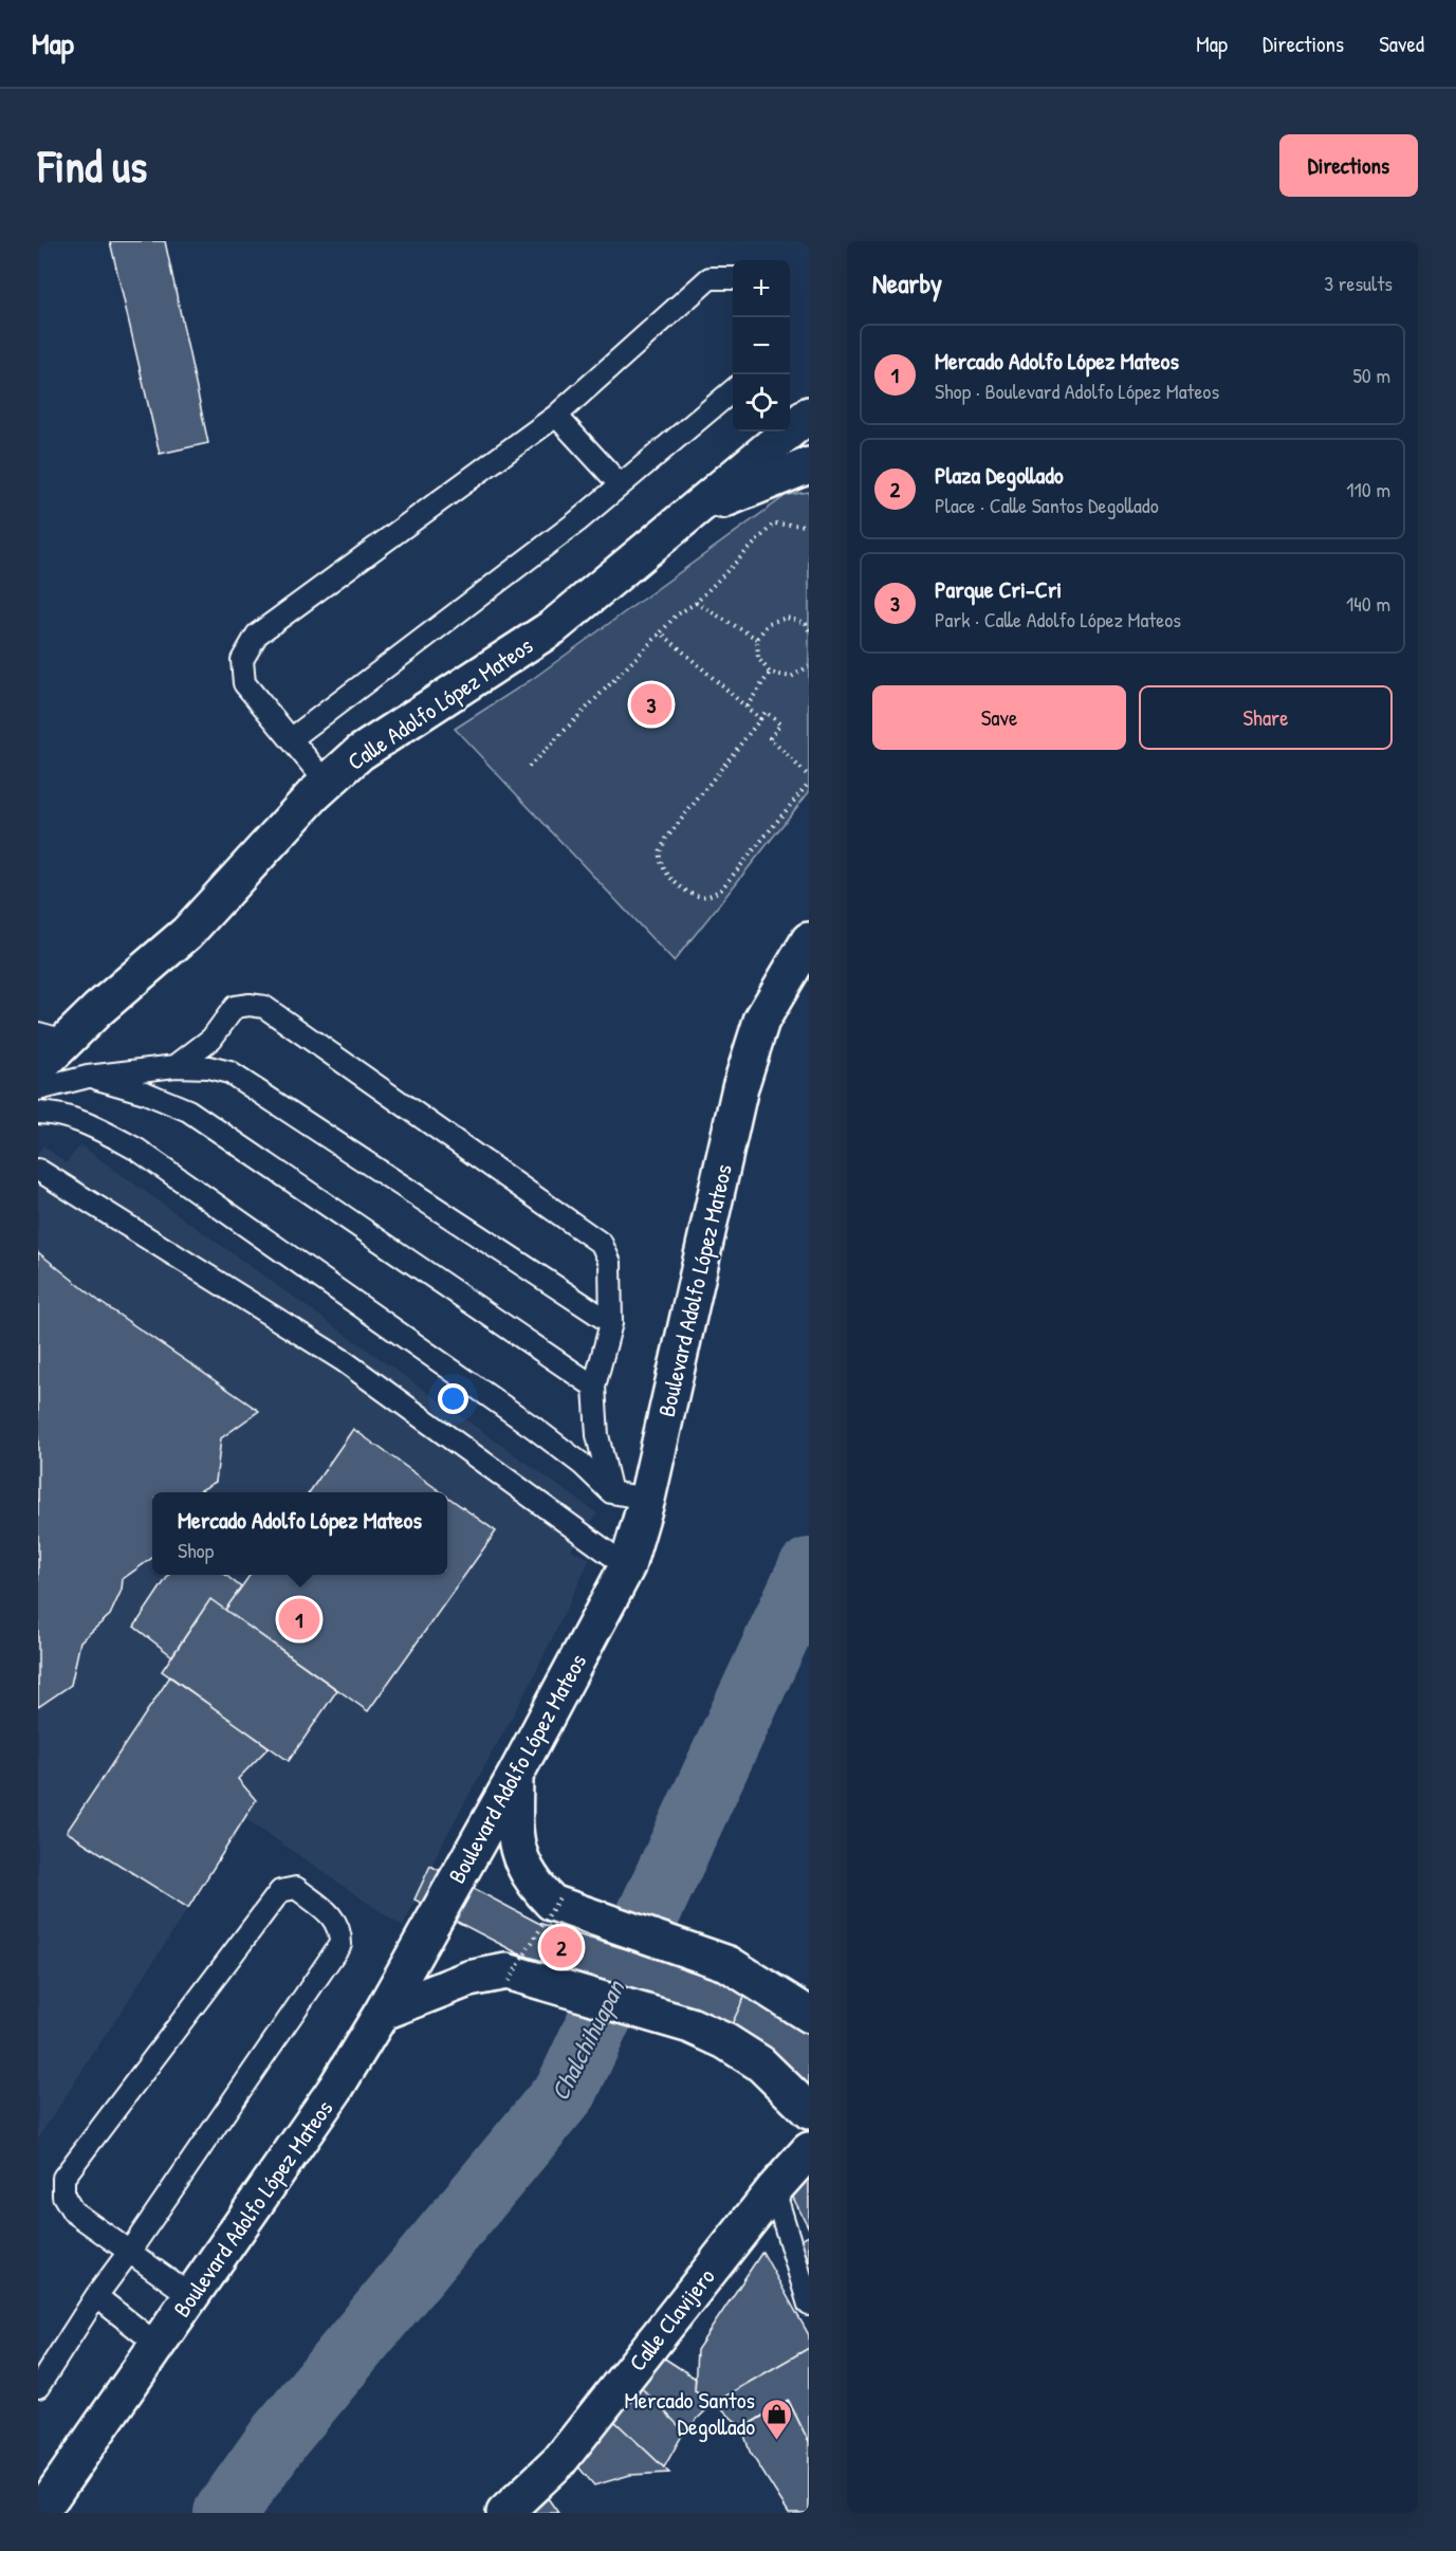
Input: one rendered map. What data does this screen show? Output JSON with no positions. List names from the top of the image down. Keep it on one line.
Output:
{"streets":{"main road":["Calle Adolfo López Mateos","Boulevard Adolfo López Mateos","Calle Clavijero"]},"water":["Chalchihuapan"],"places":{"shop":["Mercado Santos Degollado"]},"page":{"header":"Map","nav":["Map","Directions","Saved"],"buttons":["Directions",["Save","Share"]],"title":"Find us","heading":["Nearby","3 results"],"map_buttons":["+","−"],"list":[{"mark":"1","name":"Mercado Adolfo López Mateos","note":"Shop · Boulevard Adolfo López Mateos","value":"50 m"},{"mark":"2","name":"Plaza Degollado","note":"Place · Calle Santos Degollado","value":"110 m"},{"mark":"3","name":"Parque Cri-Cri","note":"Park · Calle Adolfo López Mateos","value":"140 m"}],"pins":["3","1","2"],"popup":["Mercado Adolfo López Mateos","Shop"]}}
